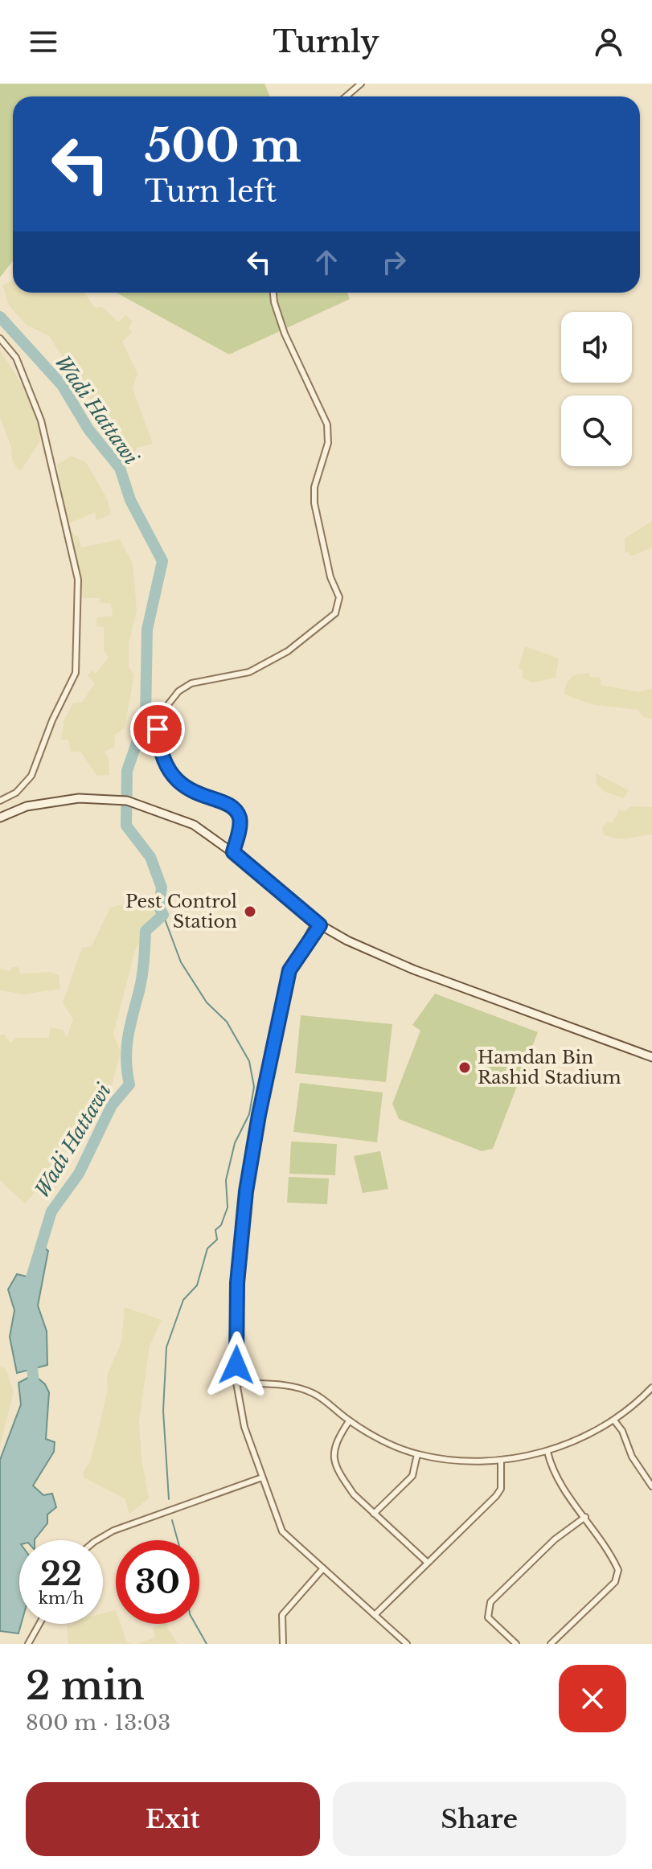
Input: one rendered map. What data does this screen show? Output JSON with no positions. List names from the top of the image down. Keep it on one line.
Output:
{"water":["Wadi Hattawi"],"places":["Pest Control Station","Hamdan Bin Rashid Stadium"],"page":{"header":"Turnly","turn":["500 m","Turn left"],"speed":"22 km/h","limit":"30","heading":["2 min","800 m · 13:03"],"buttons":["Exit","Share"]}}
